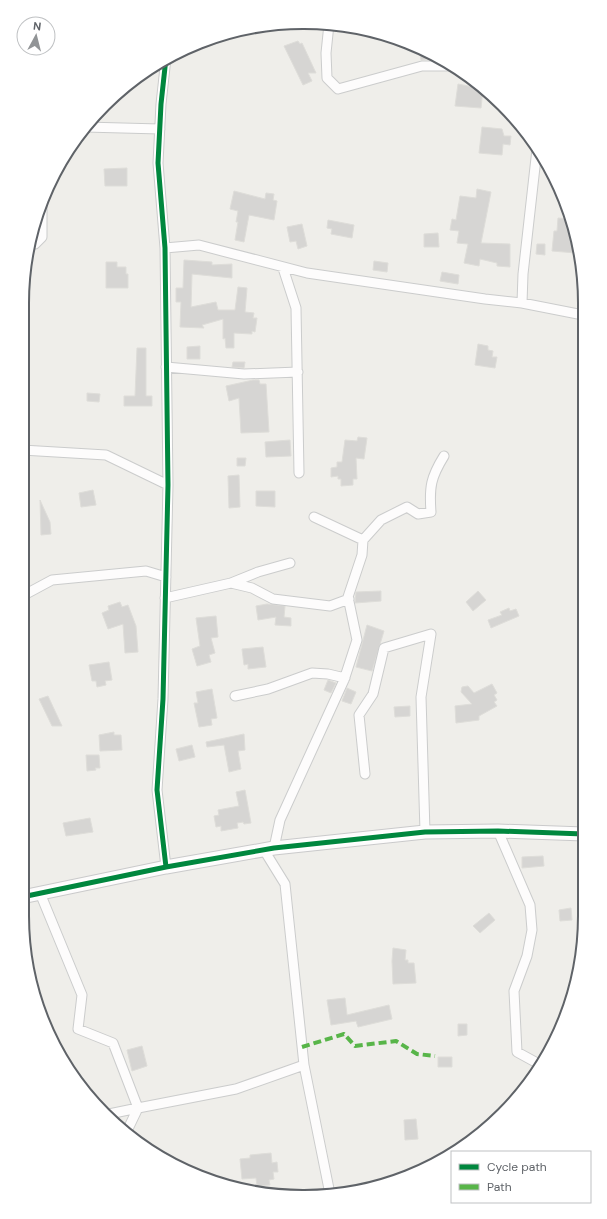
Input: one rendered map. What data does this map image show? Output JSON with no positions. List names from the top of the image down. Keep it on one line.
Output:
{"legend":["Cycle path","Path"],"north":"top"}
